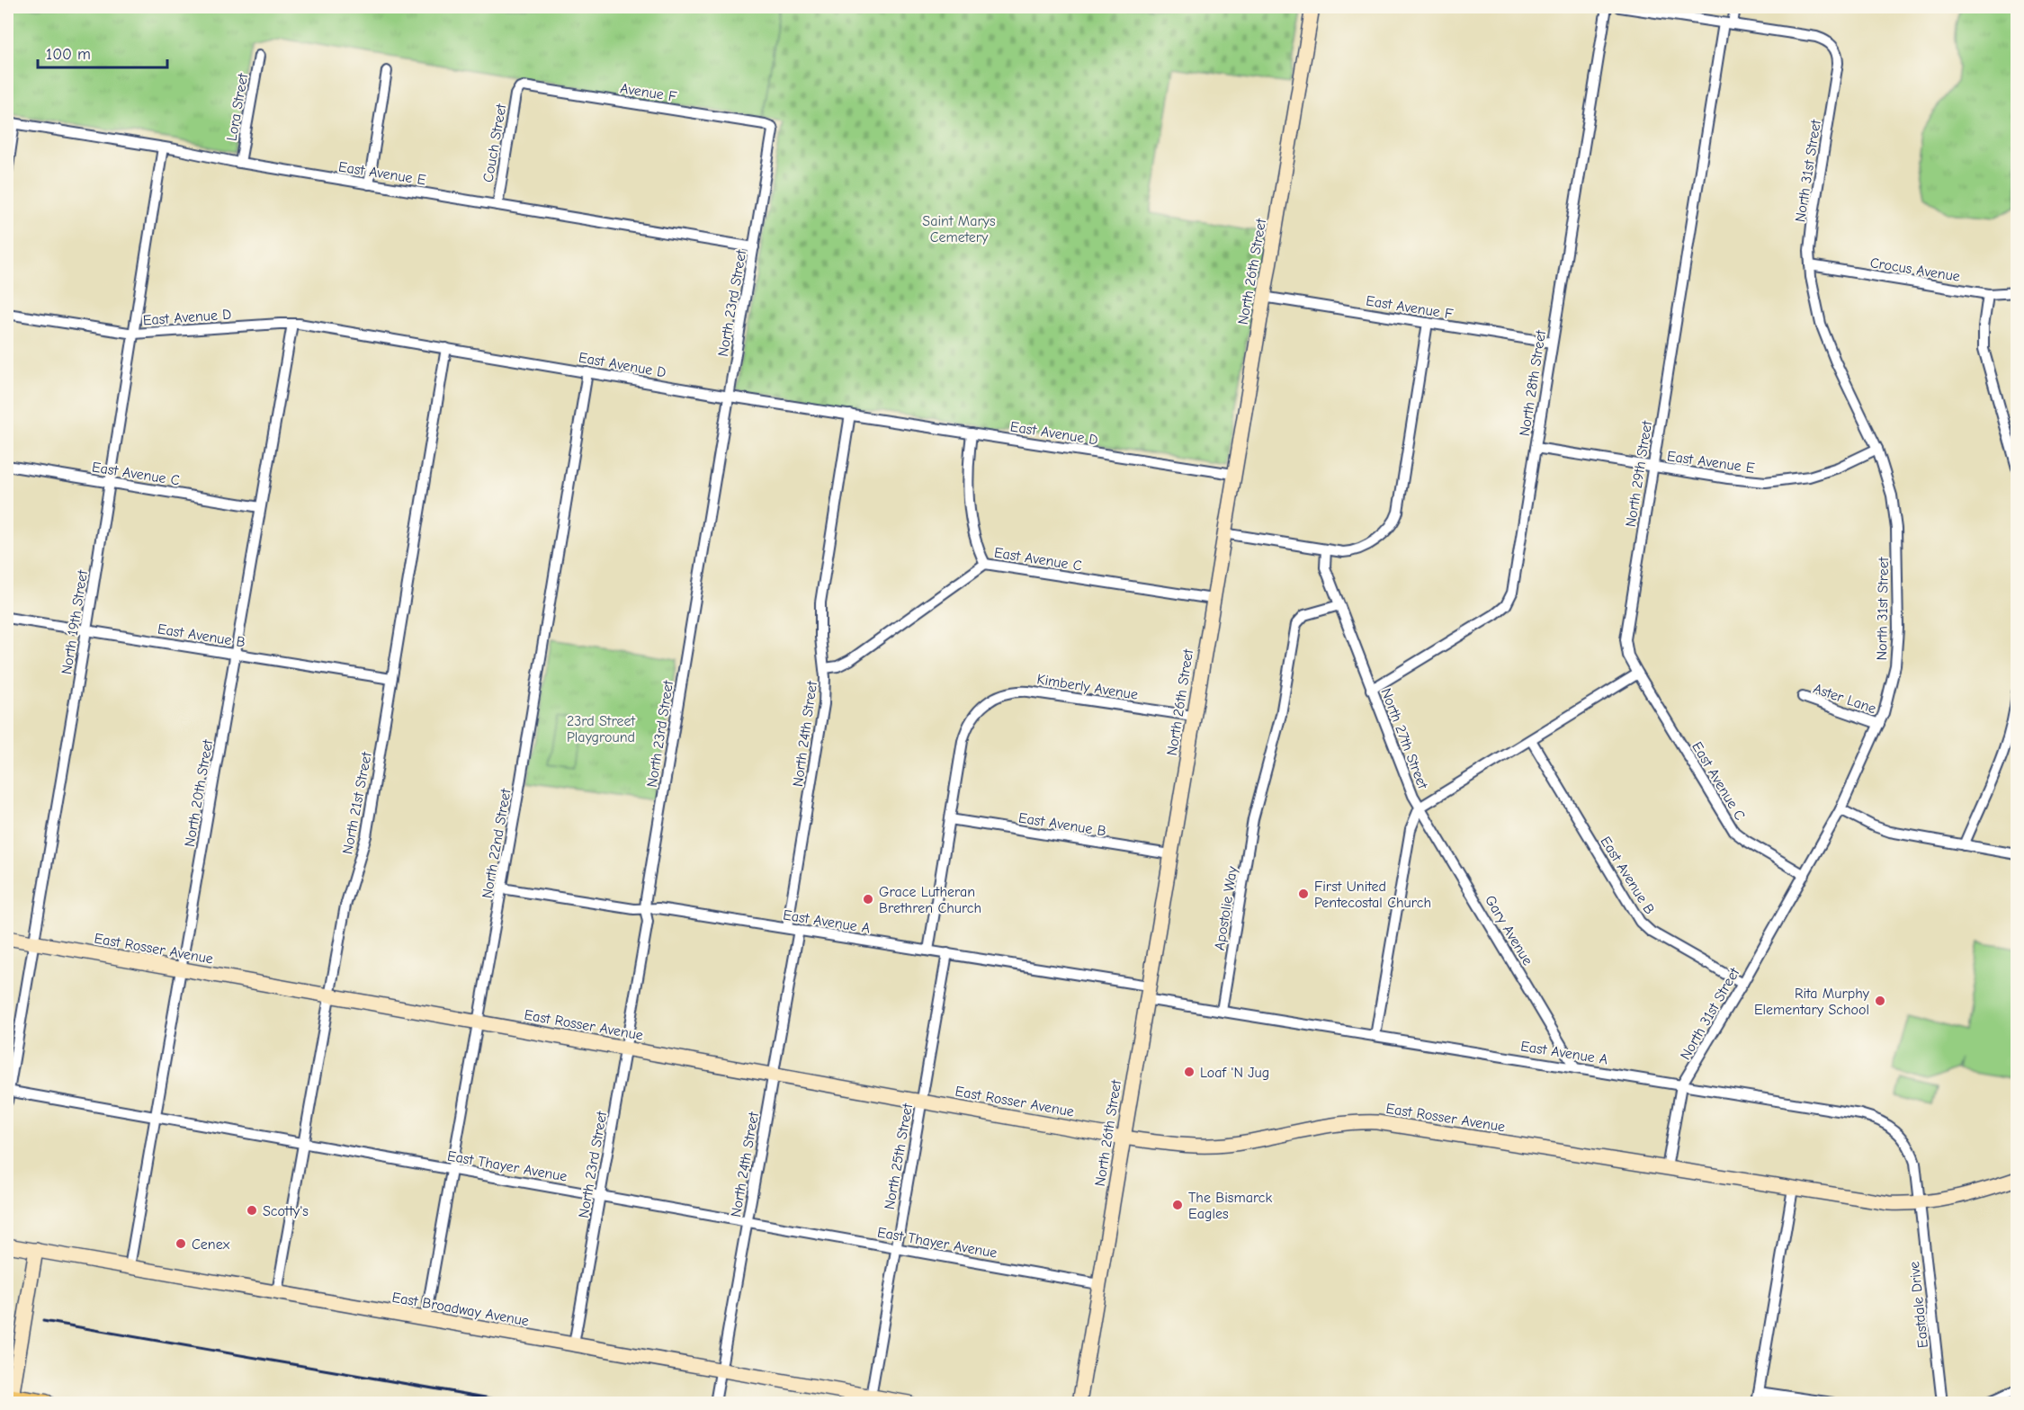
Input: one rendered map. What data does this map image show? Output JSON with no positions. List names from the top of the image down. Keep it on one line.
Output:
{"streets":{"street":["Avenue F","Lora Street","Couch Street","North 31st Street","East Avenue E","Crocus Avenue","North 26th Street","North 23rd Street","East Avenue F","East Avenue D","North 28th Street","East Avenue C","North 29th Street","North 19th Street","East Avenue B","Kimberly Avenue","Aster Lane","North 24th Street","North 27th Street","North 20th Street","North 21st Street","North 22nd Street","Apostolie Way","East Avenue A","Gary Avenue","East Rosser Avenue","North 25th Street","East Thayer Avenue","Eastdale Drive","East Broadway Avenue"]},"crossings":[["Avenue F","Couch Street"],["Avenue F","North 23rd Street"],["Lora Street","East Avenue E"],["Couch Street","East Avenue E"],["North 31st Street","East Avenue E"],["North 31st Street","Crocus Avenue"],["North 31st Street","East Avenue C"],["North 31st Street","North 29th Street"],["North 31st Street","East Avenue B"],["North 31st Street","Aster Lane"],["North 31st Street","East Avenue A"],["North 31st Street","East Rosser Avenue"],["East Avenue E","North 23rd Street"],["East Avenue E","North 28th Street"],["East Avenue E","North 29th Street"],["East Avenue E","North 19th Street"],["North 26th Street","East Avenue F"],["North 26th Street","East Avenue D"],["North 26th Street","East Avenue C"],["North 26th Street","East Avenue B"],["North 26th Street","Kimberly Avenue"],["North 26th Street","East Avenue A"],["North 26th Street","East Rosser Avenue"],["North 26th Street","East Thayer Avenue"],["North 23rd Street","East Avenue D"],["North 23rd Street","East Avenue A"],["North 23rd Street","East Rosser Avenue"],["North 23rd Street","East Thayer Avenue"],["North 23rd Street","East Broadway Avenue"],["East Avenue F","North 28th Street"],["East Avenue D","North 19th Street"],["East Avenue D","North 24th Street"],["East Avenue D","North 20th Street"],["East Avenue D","North 21st Street"],["East Avenue D","North 22nd Street"],["North 28th Street","North 27th Street"],["East Avenue C","North 29th Street"],["East Avenue C","North 19th Street"],["East Avenue C","North 24th Street"],["East Avenue C","North 20th Street"],["North 19th Street","East Avenue B"],["North 19th Street","East Rosser Avenue"],["North 19th Street","East Thayer Avenue"],["East Avenue B","Kimberly Avenue"],["East Avenue B","North 20th Street"],["East Avenue B","North 21st Street"],["North 24th Street","East Avenue A"],["North 24th Street","East Rosser Avenue"],["North 24th Street","East Thayer Avenue"],["North 24th Street","East Broadway Avenue"],["North 27th Street","Apostolie Way"],["North 27th Street","East Avenue A"],["North 27th Street","Gary Avenue"],["North 20th Street","East Rosser Avenue"],["North 20th Street","East Thayer Avenue"],["North 20th Street","East Broadway Avenue"],["North 21st Street","East Rosser Avenue"],["North 21st Street","East Thayer Avenue"],["North 21st Street","East Broadway Avenue"],["North 22nd Street","East Avenue A"],["North 22nd Street","East Rosser Avenue"],["North 22nd Street","East Thayer Avenue"],["North 22nd Street","East Broadway Avenue"],["Apostolie Way","East Avenue A"],["East Avenue A","Gary Avenue"],["East Avenue A","East Rosser Avenue"],["East Avenue A","North 25th Street"],["East Avenue A","Eastdale Drive"],["East Rosser Avenue","North 25th Street"],["East Rosser Avenue","Eastdale Drive"],["North 25th Street","East Thayer Avenue"],["North 25th Street","East Broadway Avenue"]],"parks":["Saint Marys Cemetery","23rd Street Playground"],"places":["First United Pentecostal Church","Grace Lutheran Brethren Church","Rita Murphy Elementary School","Loaf 'N Jug","The Bismarck Eagles","Scotty's","Cenex"],"scale_bar":"100 m"}
